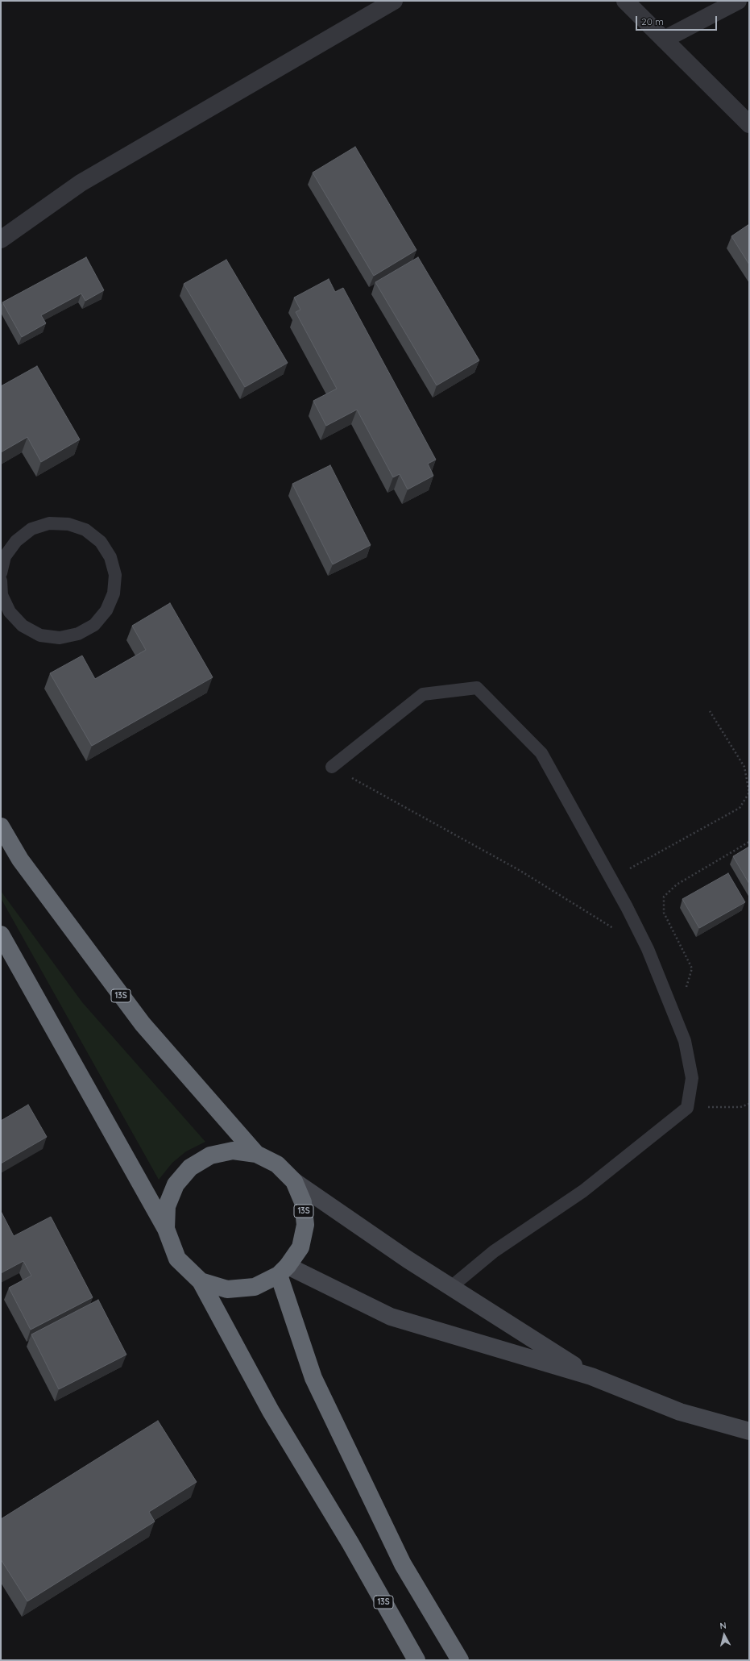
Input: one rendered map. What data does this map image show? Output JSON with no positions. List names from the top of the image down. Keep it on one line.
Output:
{"streets":{"highway":["13S"]},"scale_bar":"20 m","north":"top"}
